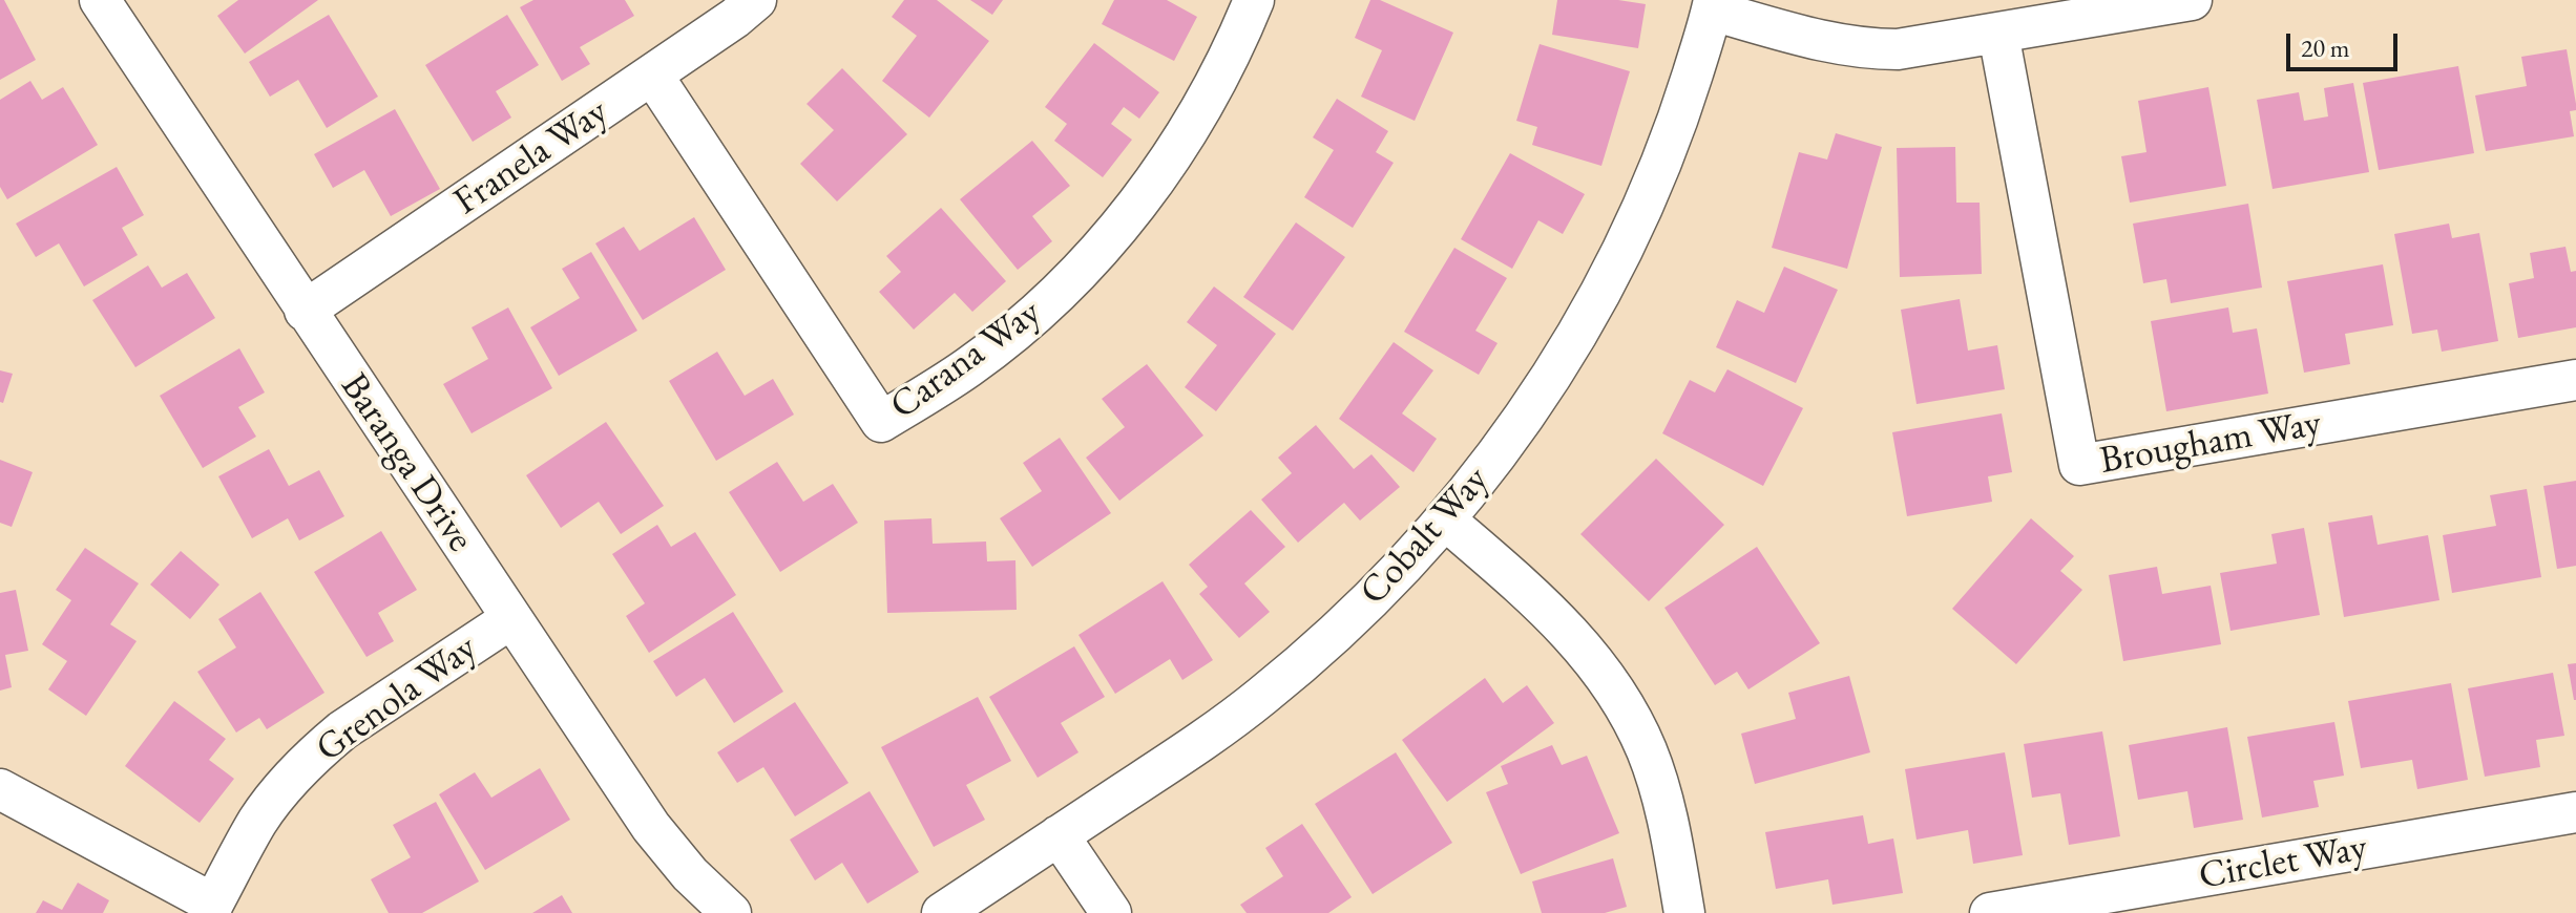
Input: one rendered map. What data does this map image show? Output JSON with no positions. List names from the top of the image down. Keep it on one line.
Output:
{"streets":{"street":["Franela Way","Carana Way","Brougham Way","Baranga Drive","Cobalt Way","Grenola Way","Circlet Way"]},"crossings":[["Franela Way","Carana Way"],["Franela Way","Baranga Drive"],["Baranga Drive","Grenola Way"]],"scale_bar":"20 m"}
